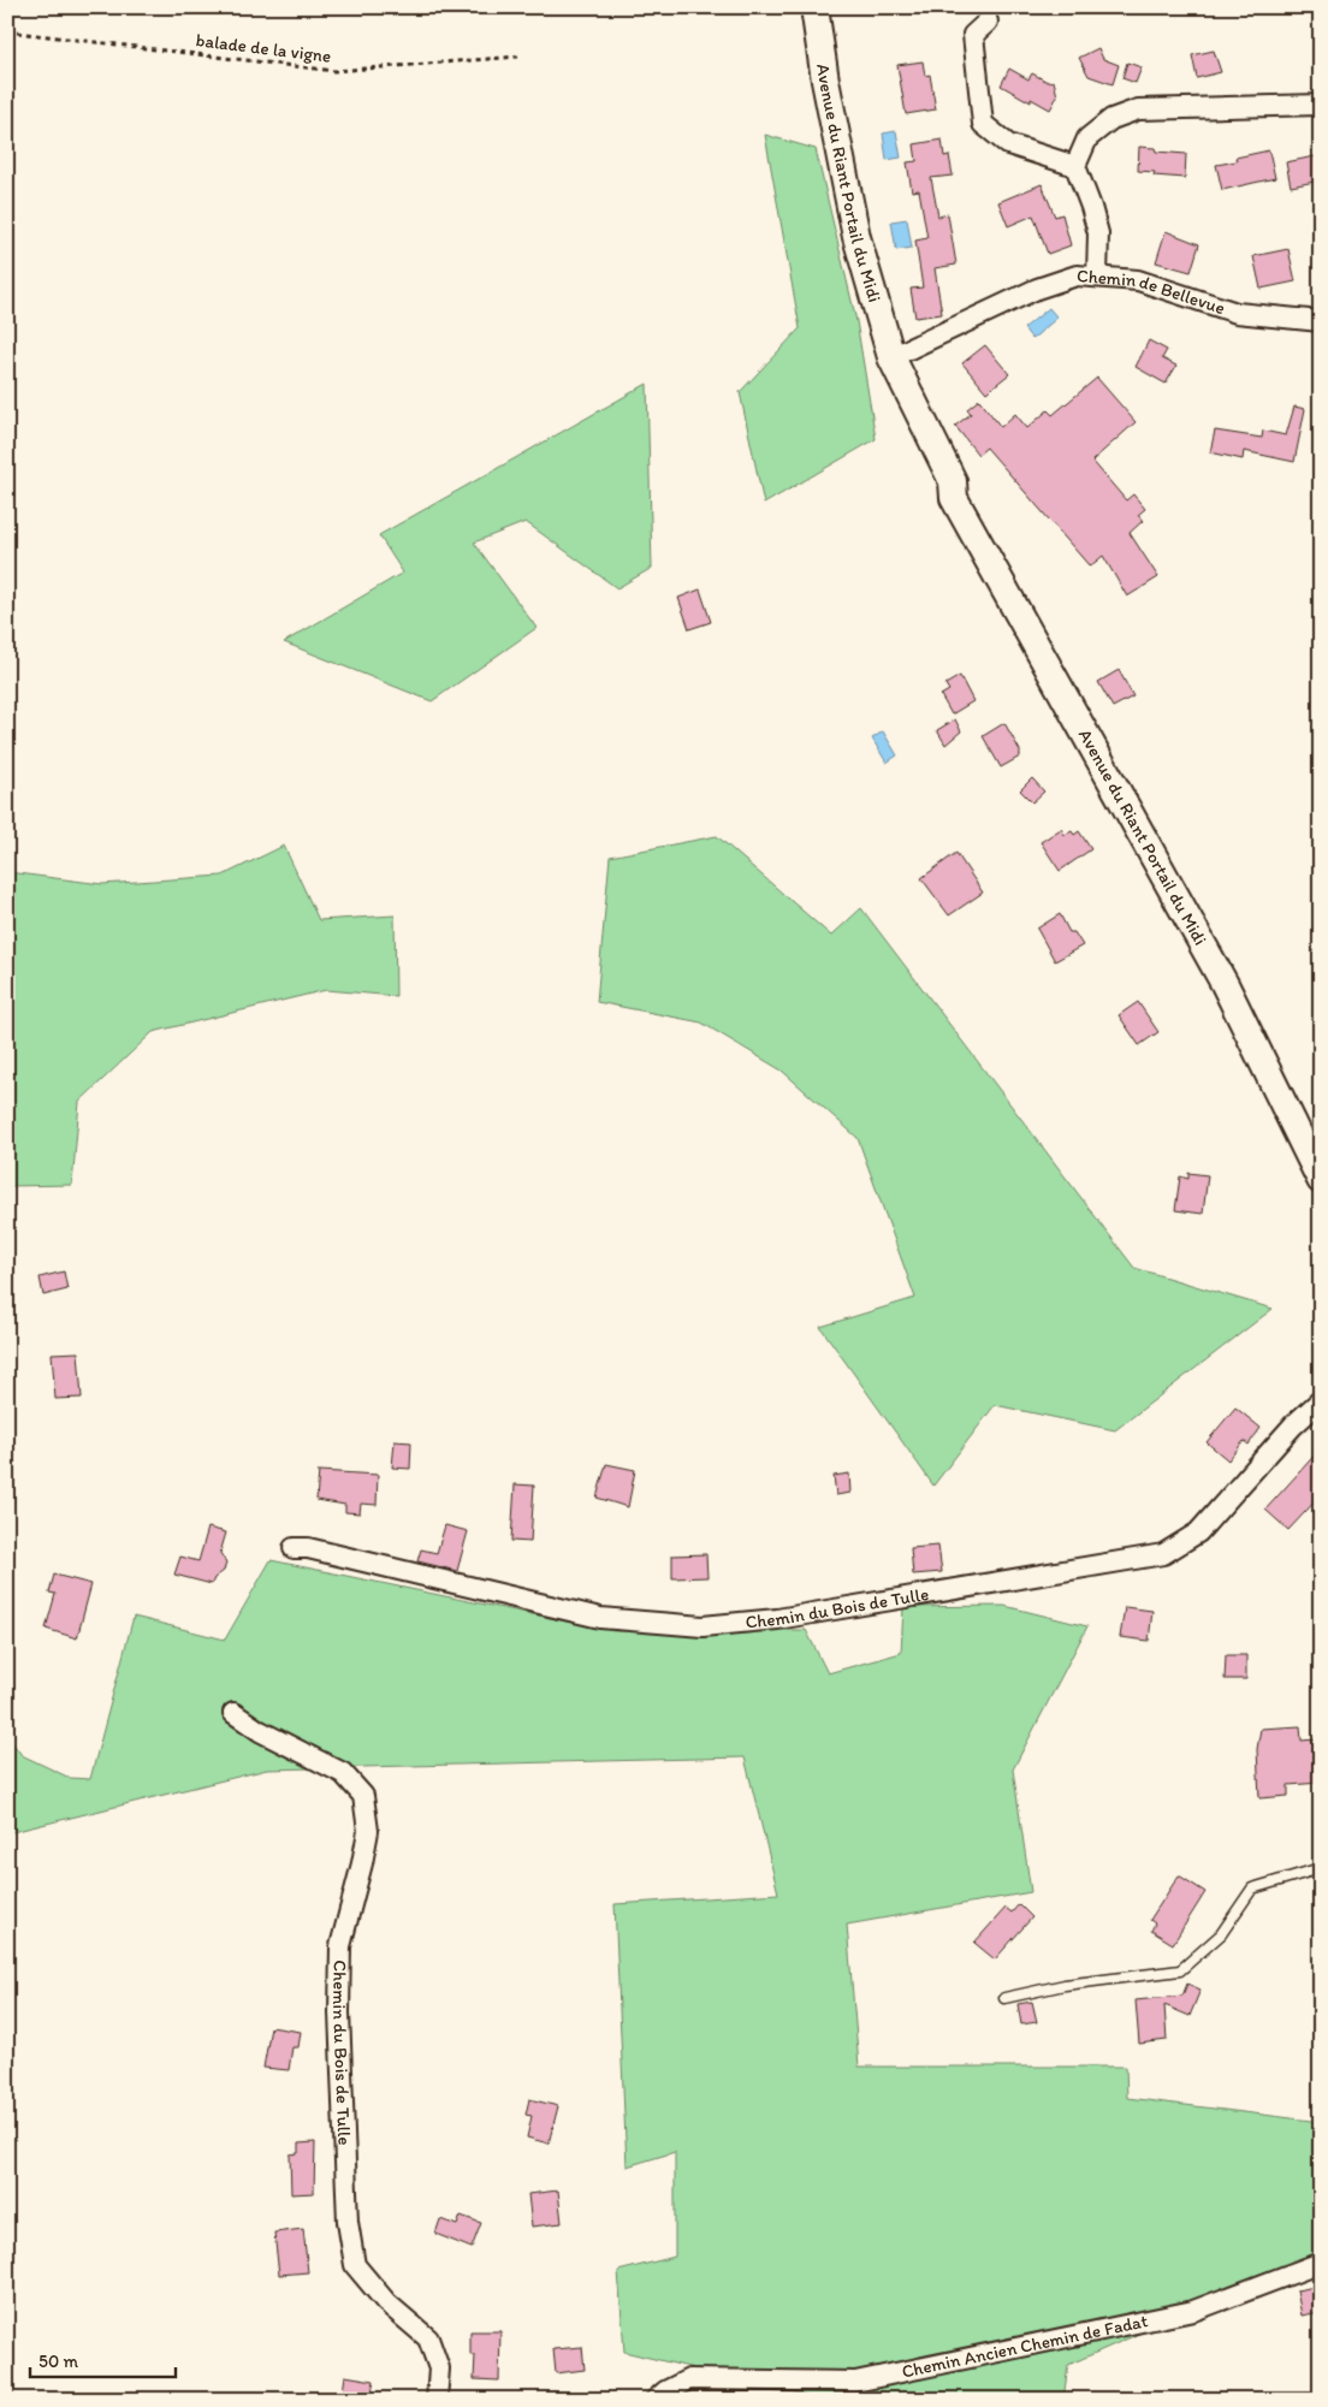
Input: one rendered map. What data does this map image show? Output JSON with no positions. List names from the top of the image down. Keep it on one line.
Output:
{"streets":{"main road":["Avenue du Riant Portail du Midi"],"street":["Chemin de Bellevue","Chemin du Bois de Tulle","Chemin Ancien Chemin de Fadat"],"path":["balade de la vigne"]},"crossings":[["Avenue du Riant Portail du Midi","Chemin de Bellevue"]],"scale_bar":"50 m"}
